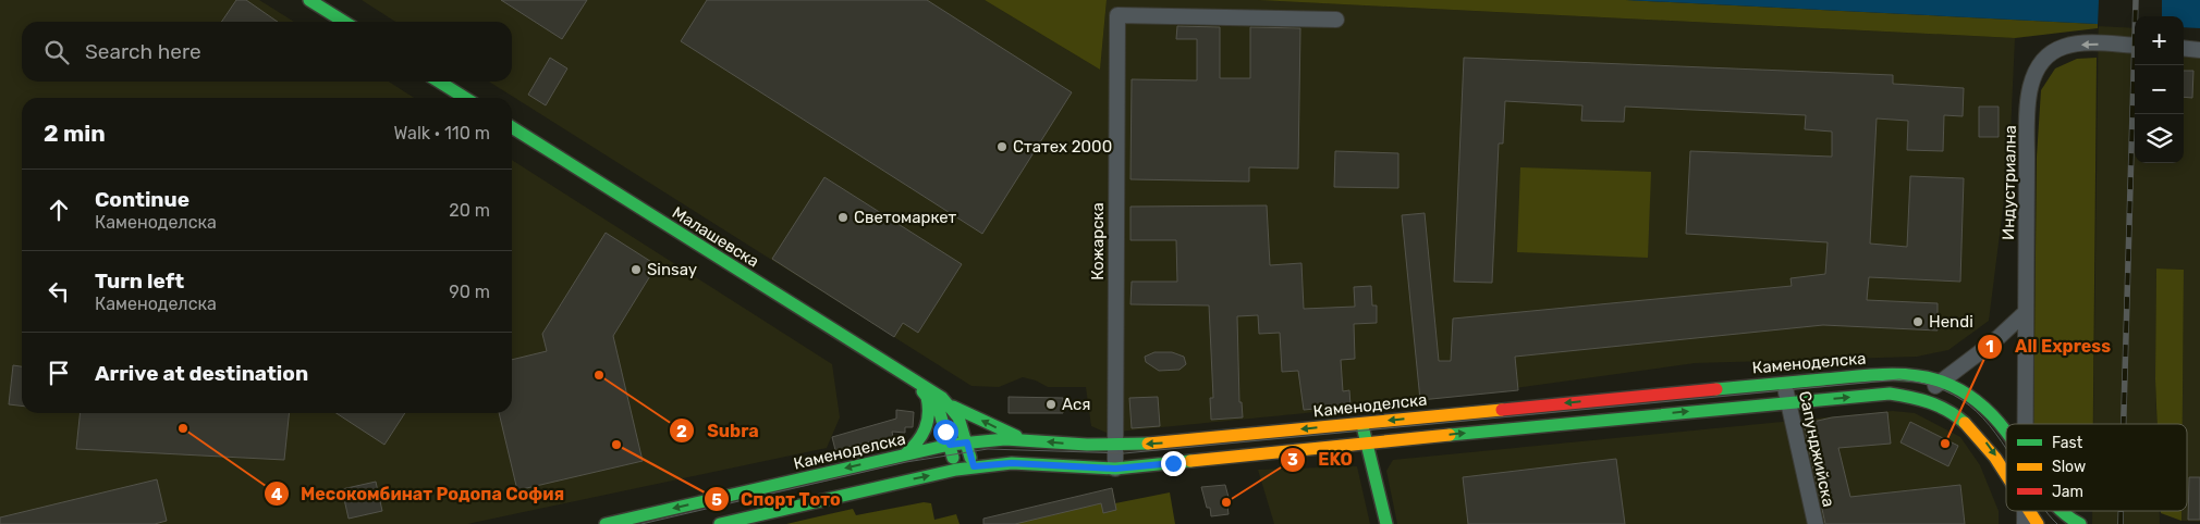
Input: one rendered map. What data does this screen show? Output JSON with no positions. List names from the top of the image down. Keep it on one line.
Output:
{"streets":{"street":["Индустриална","Малашевска","Кожарска","Каменоделска","Сапунджийска"]},"crossings":[["Малашевска","Каменоделска"],["Кожарска","Каменоделска"],["Каменоделска","Сапунджийска"]],"one_way":["Индустриална"],"places":["Статех 2000","Светомаркет","Sinsay","Hendi","Subra","Ася","Месокомбинат Родопа София","All Express","Спорт Тото","EKO"],"legend":["Fast","Slow","Jam"],"page":{"map_buttons":["+","−"],"search":"Search here","heading":["2 min","Walk · 110 m"],"list":[["Continue","Каменоделска","20 m"],["Turn left","Каменоделска","90 m"],"Arrive at destination"]}}
